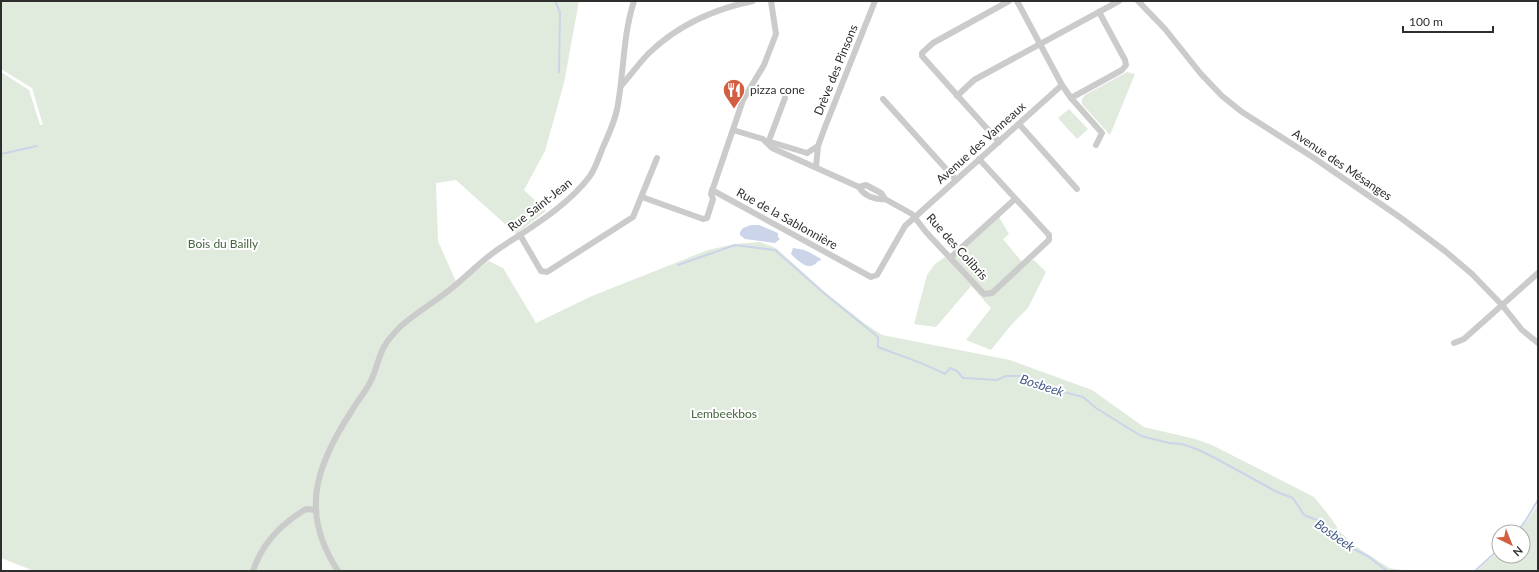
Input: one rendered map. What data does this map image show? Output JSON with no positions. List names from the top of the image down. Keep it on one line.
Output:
{"streets":{"street":["Drève des Pinsons","Avenue des Vanneaux","Avenue des Mésanges","Rue Saint-Jean","Rue de la Sablonnière","Rue des Colibris"]},"crossings":[["Avenue des Vanneaux","Rue de la Sablonnière"],["Avenue des Vanneaux","Rue des Colibris"],["Rue de la Sablonnière","Rue des Colibris"]],"water":["Bosbeek"],"parks":["Bois du Bailly","Lembeekbos"],"places":{"restaurant":["pizza cone"]},"scale_bar":"100 m","north":"bottom right"}
